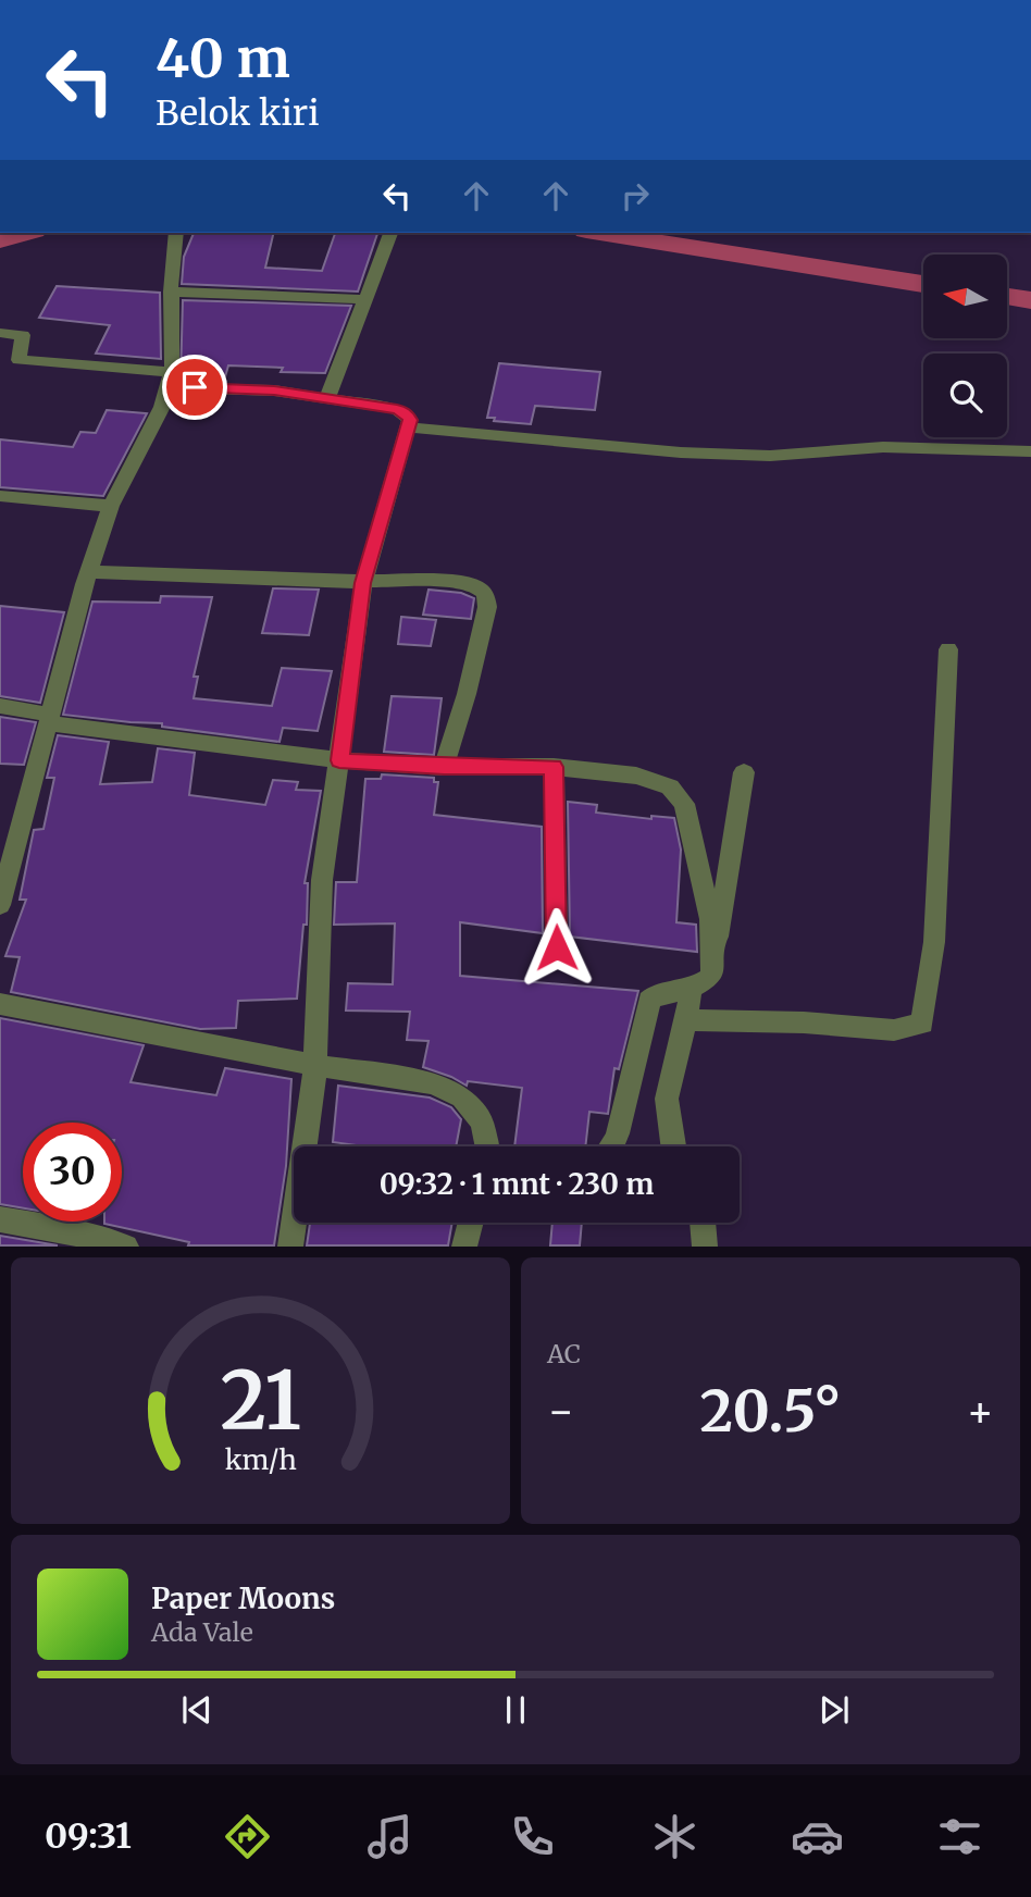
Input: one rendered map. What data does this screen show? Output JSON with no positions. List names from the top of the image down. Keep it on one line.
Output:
{"north":"left","page":{"turn":["40 m","Belok kiri"],"limit":"30","trip":"09:32 · 1 mnt · 230 m","tile":"AC","heat":["−","20.5°","+"],"song":["Paper Moons","Ada Vale"],"tabs":"09:31","gauge":["21","km/h"]}}
